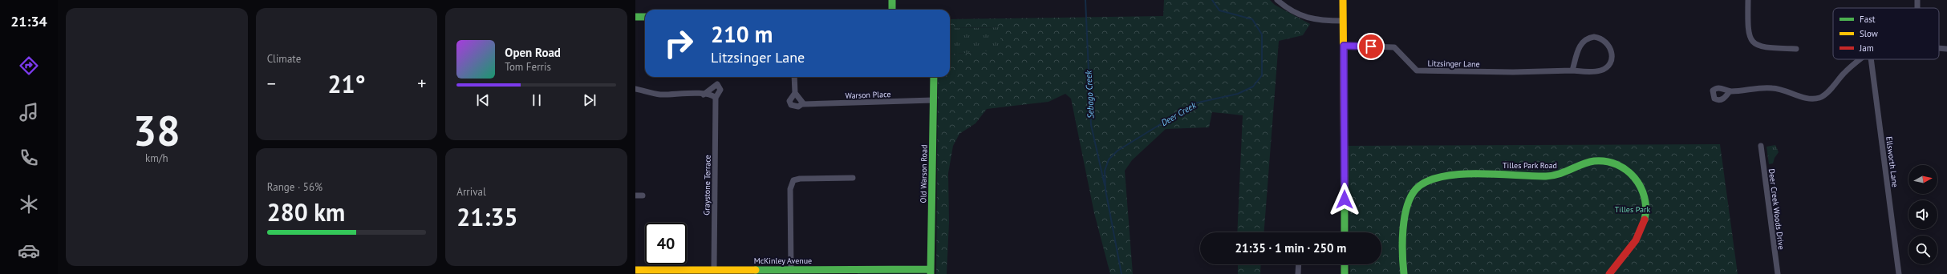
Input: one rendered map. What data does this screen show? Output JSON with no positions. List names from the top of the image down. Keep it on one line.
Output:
{"streets":{"street":["Litzsinger Lane","Warson Place","Ellsworth Lane","Tilles Park Road","Old Warson Road","Graystone Terrace","Deer Creek Woods Drive","McKinley Avenue"]},"crossings":[["Warson Place","Old Warson Road"],["Old Warson Road","McKinley Avenue"],["Graystone Terrace","McKinley Avenue"]],"water":["Sebago Creek","Deer Creek"],"parks":["Tilles Park"],"legend":["Fast","Slow","Jam"],"north":"right","page":{"tabs":"21:34","tile":[["38","km/h"],"Climate",["Range · 56%","280 km"],["Arrival","21:35"]],"turn":["210 m","Litzsinger Lane"],"song":["Open Road","Tom Ferris"],"heat":["−","21°","+"],"limit":"40","trip":"21:35 · 1 min · 250 m"}}
